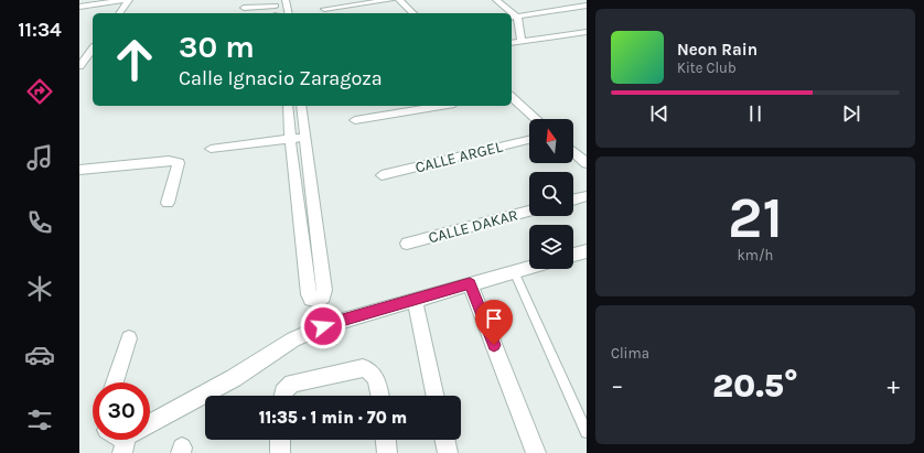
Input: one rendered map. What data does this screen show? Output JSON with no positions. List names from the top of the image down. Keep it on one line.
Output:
{"streets":{"street":["CALLE ARGEL","CALLE DAKAR"]},"north":"top","page":{"tabs":"11:34","turn":["30 m","Calle Ignacio Zaragoza"],"song":["Neon Rain","Kite Club"],"tile":[["21","km/h"],"Clima"],"heat":["−","20.5°","+"],"limit":"30","trip":"11:35 · 1 min · 70 m"}}
